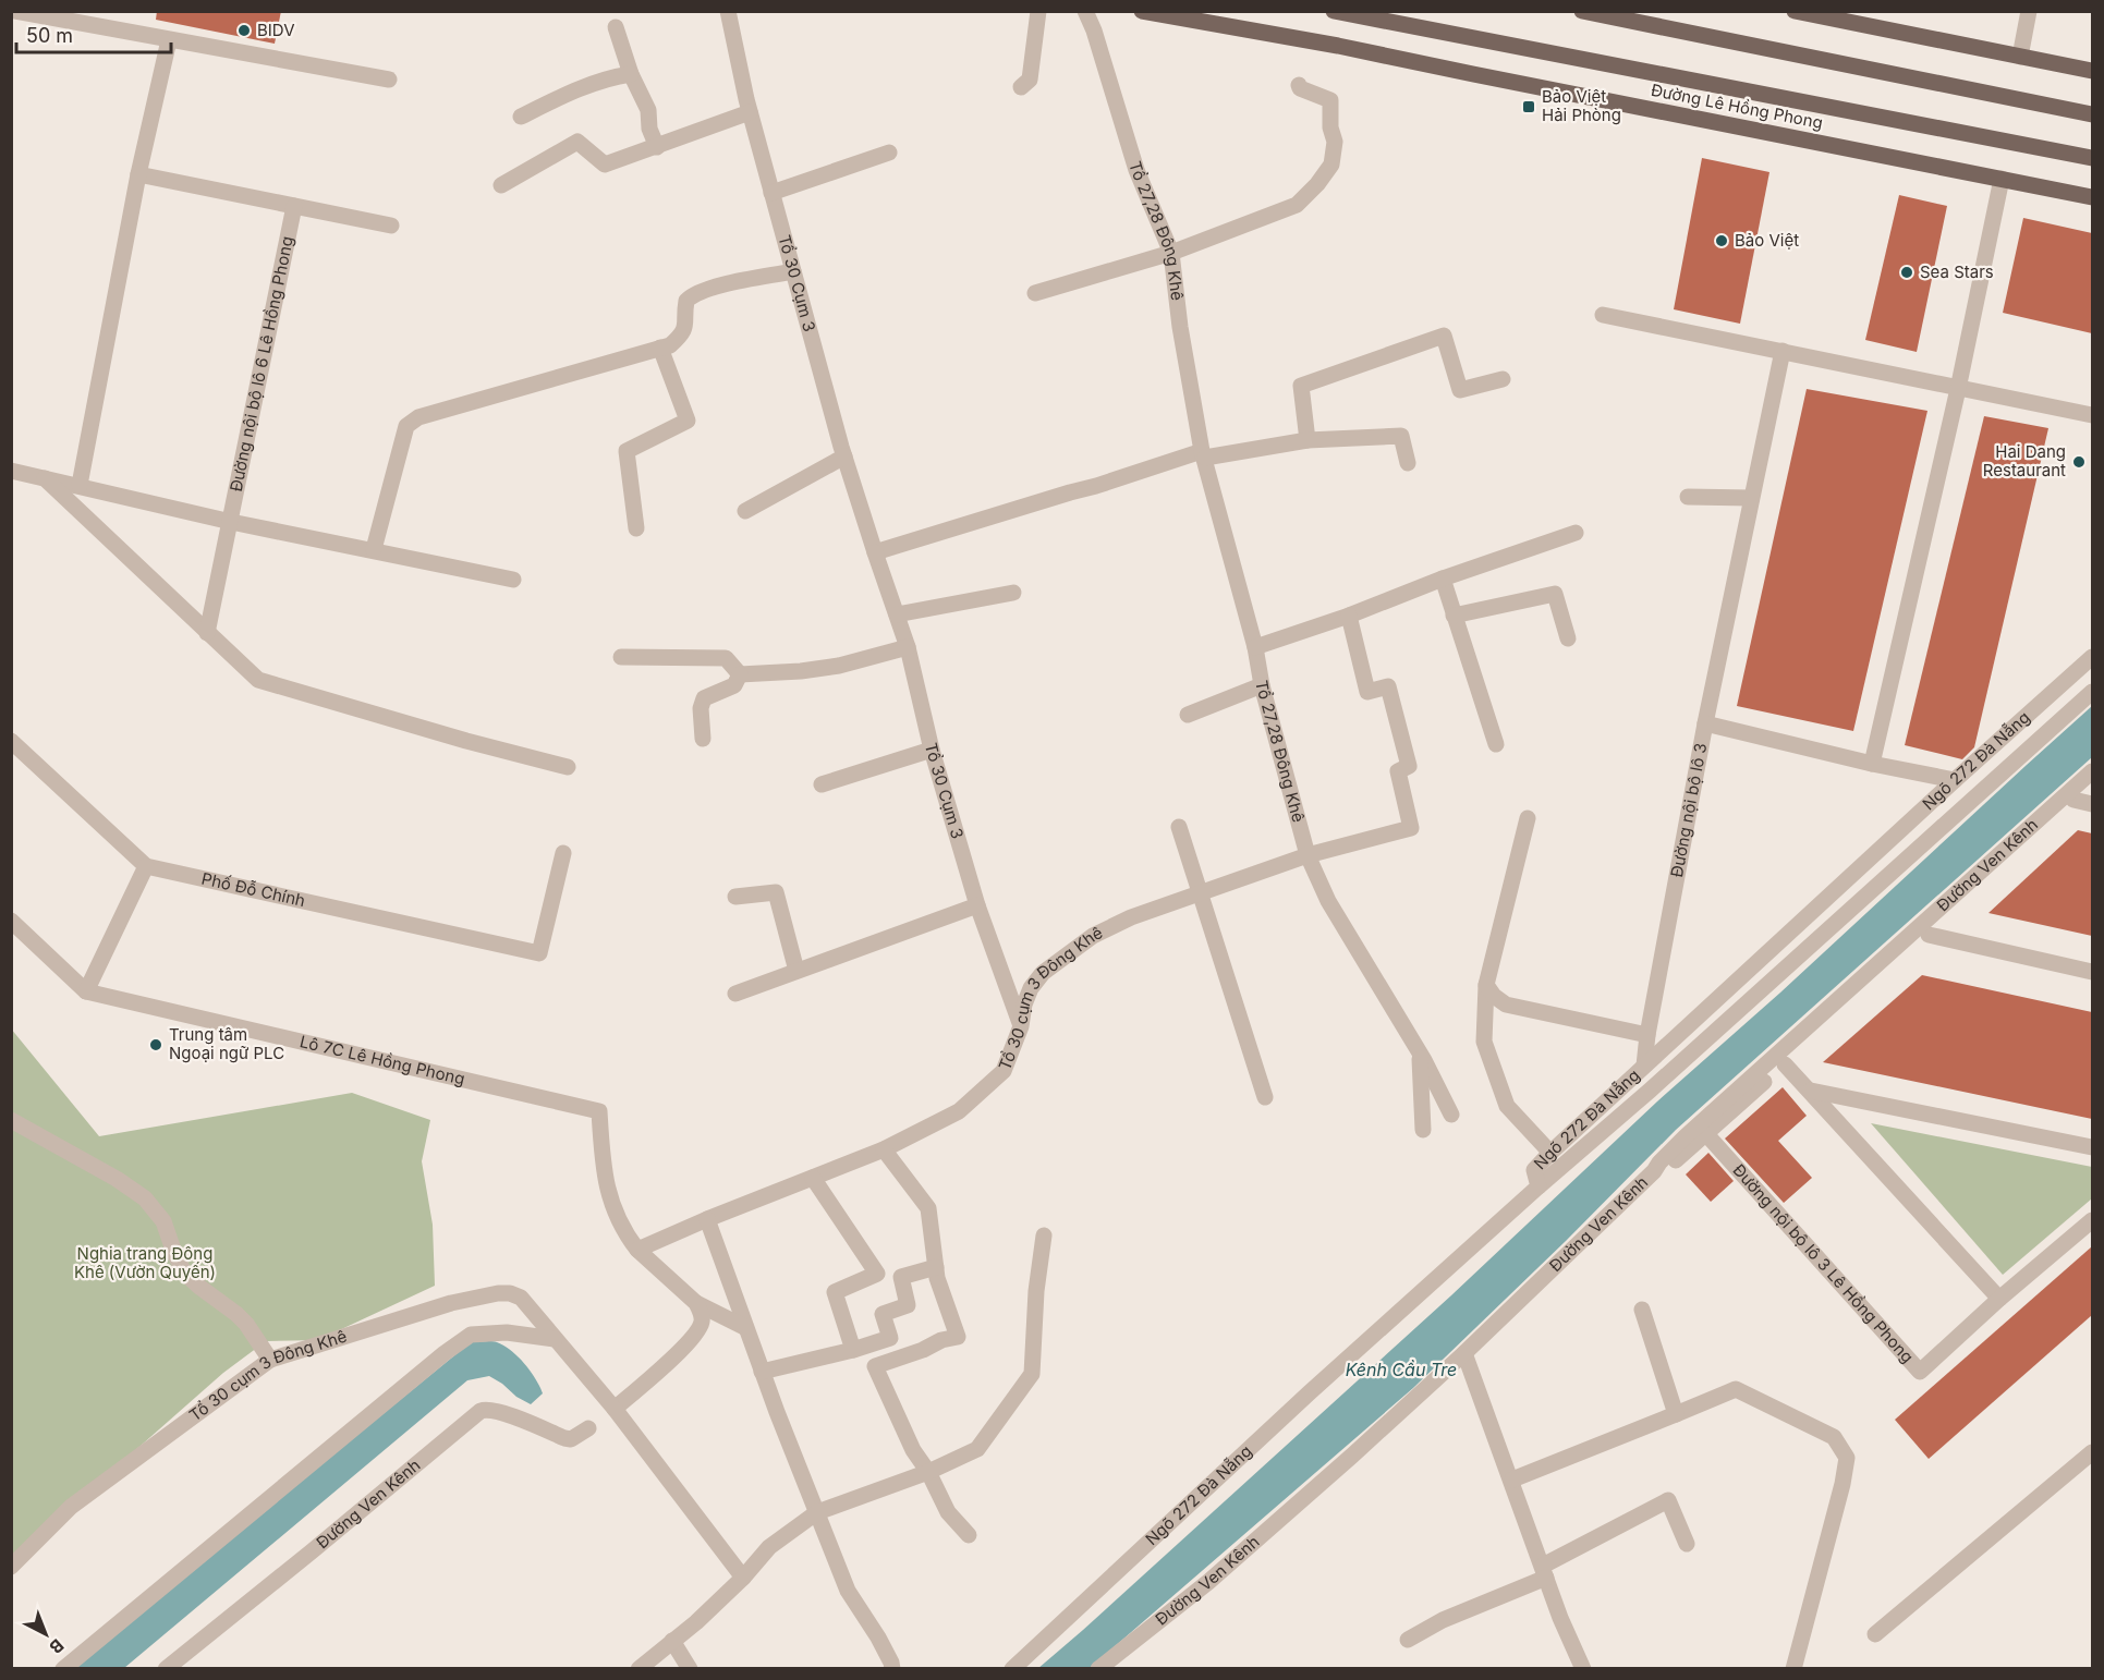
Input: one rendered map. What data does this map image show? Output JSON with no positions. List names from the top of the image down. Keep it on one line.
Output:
{"streets":{"main road":["Đường Lê Hồng Phong"],"street":["Tổ 27,28 Đông Khê","Tổ 30 Cụm 3","Đường nội bộ lô 6 Lê Hồng Phong","Ngõ 272 Đà Nẵng","Đường nội bộ lô 3","Đường Ven Kênh","Phố Đỗ Chính","Tổ 30 cụm 3 Đông Khê","Lô 7C Lê Hồng Phong","Đường nội bộ lô 3 Lê Hồng Phong"]},"crossings":[["Tổ 27,28 Đông Khê","Tổ 30 cụm 3 Đông Khê"],["Tổ 30 Cụm 3","Tổ 30 cụm 3 Đông Khê"],["Ngõ 272 Đà Nẵng","Đường nội bộ lô 3"],["Đường Ven Kênh","Đường nội bộ lô 3 Lê Hồng Phong"],["Tổ 30 cụm 3 Đông Khê","Lô 7C Lê Hồng Phong"]],"water":["Kênh Cầu Tre"],"parks":["Nghia trang Đông Khê (Vườn Quyến)"],"places":{"other":["BIDV","Bảo Việt","Sea Stars","Hai Dang Restaurant","Trung tâm Ngoại ngữ PLC"],"transit":["Bảo Việt Hải Phòng"]},"scale_bar":"50 m","north":"bottom right"}
